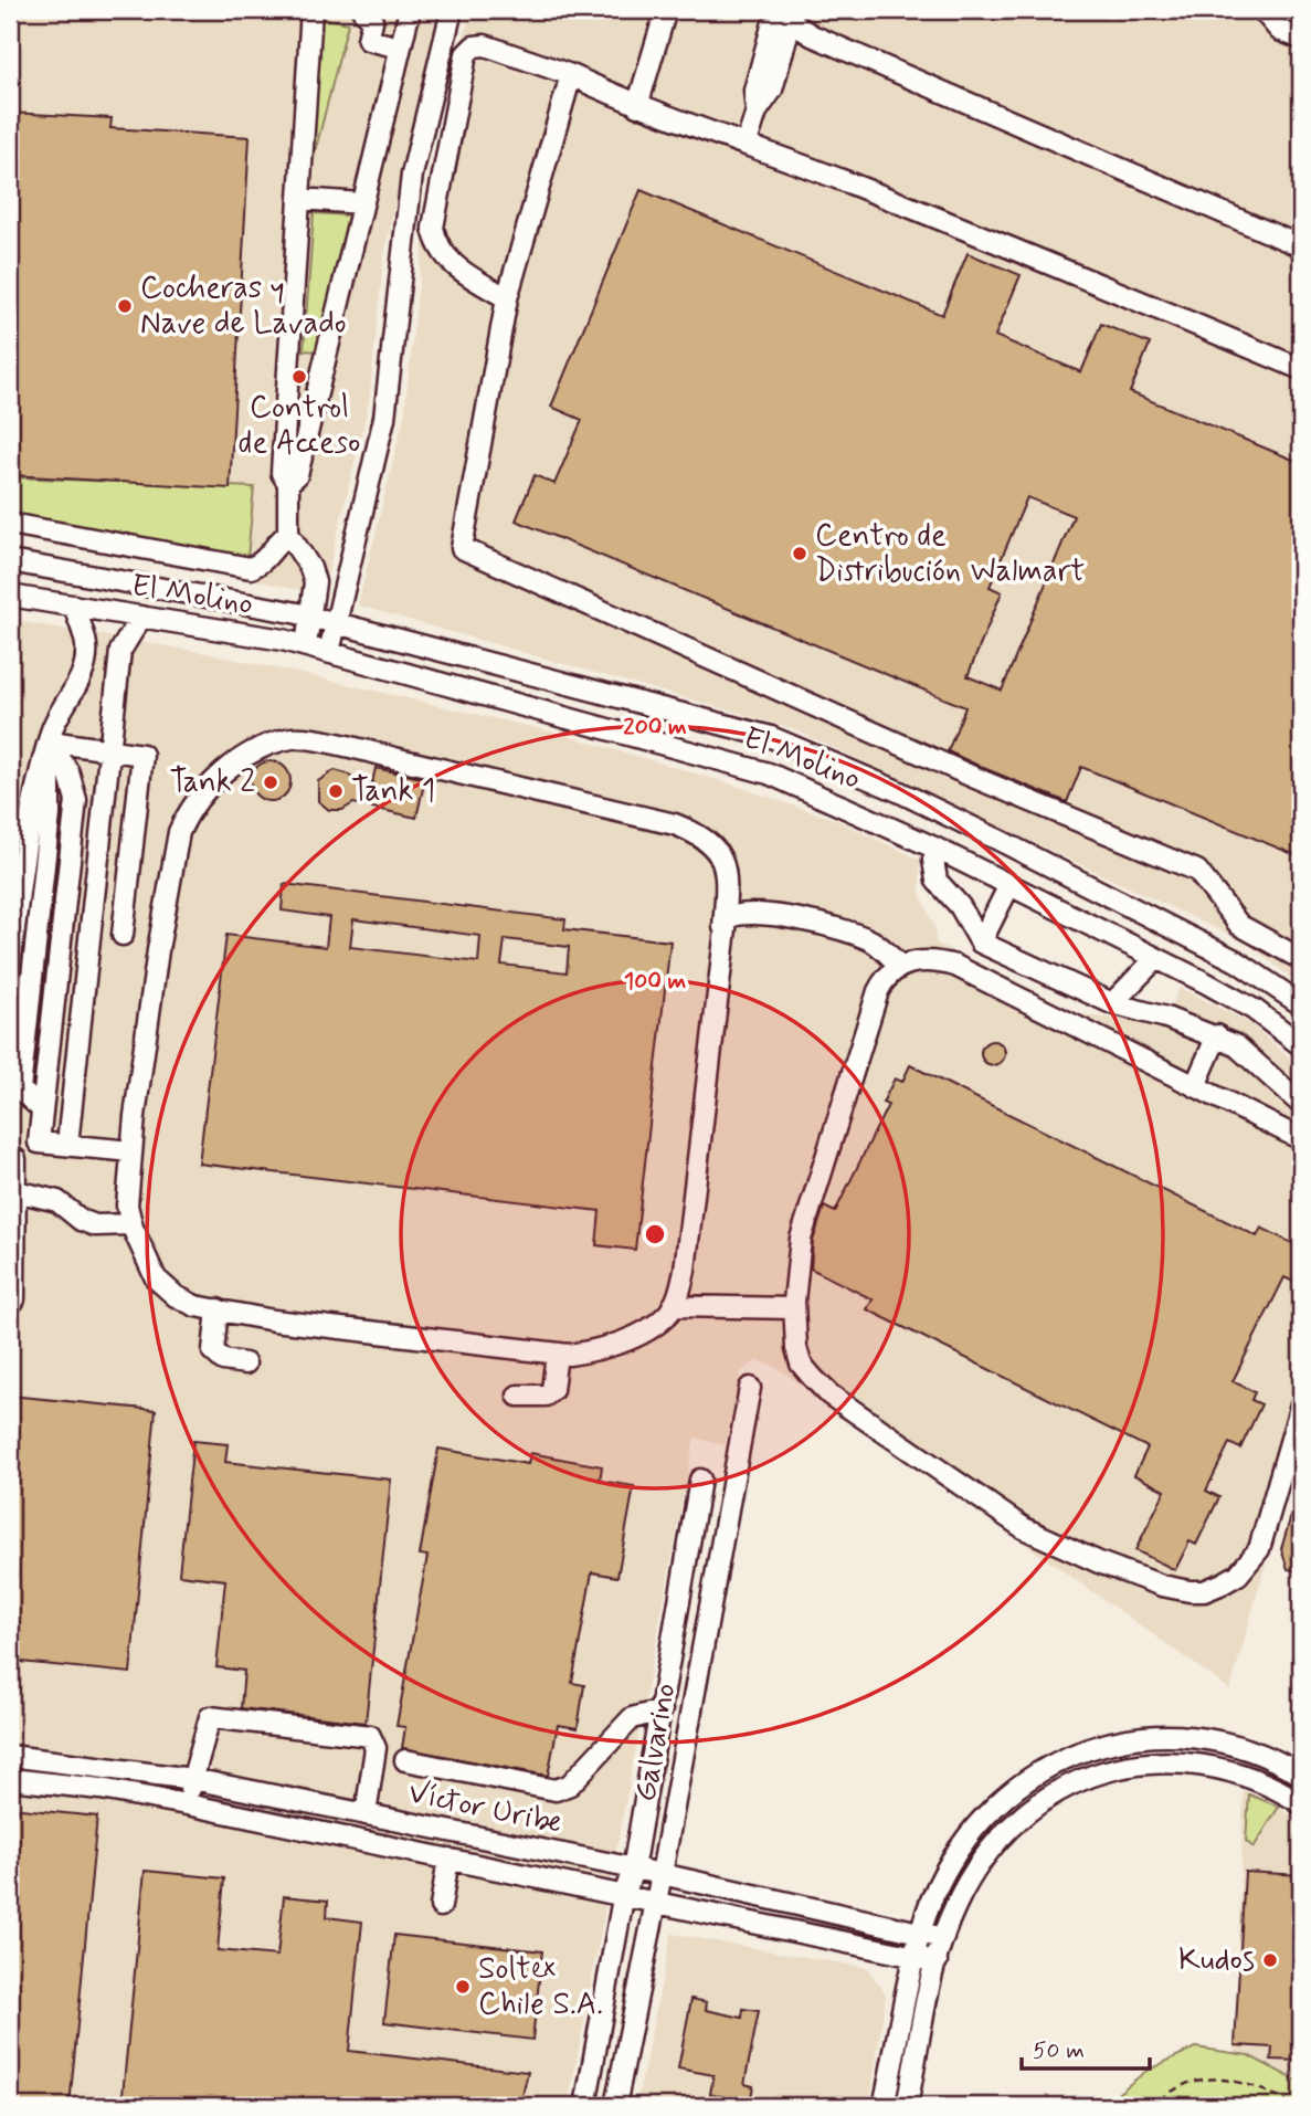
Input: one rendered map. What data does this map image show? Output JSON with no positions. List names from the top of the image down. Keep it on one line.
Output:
{"streets":{"street":["El Molino","Galvarino","Víctor Uribe"]},"crossings":[["Galvarino","Víctor Uribe"]],"places":["Cocheras y Nave de Lavado","Control de Acceso","Centro de Distribución Walmart","Tank 2","Tank 1","Kudos","Soltex Chile S.A."],"scale_bar":"50 m","rings":["200 m","100 m"]}
